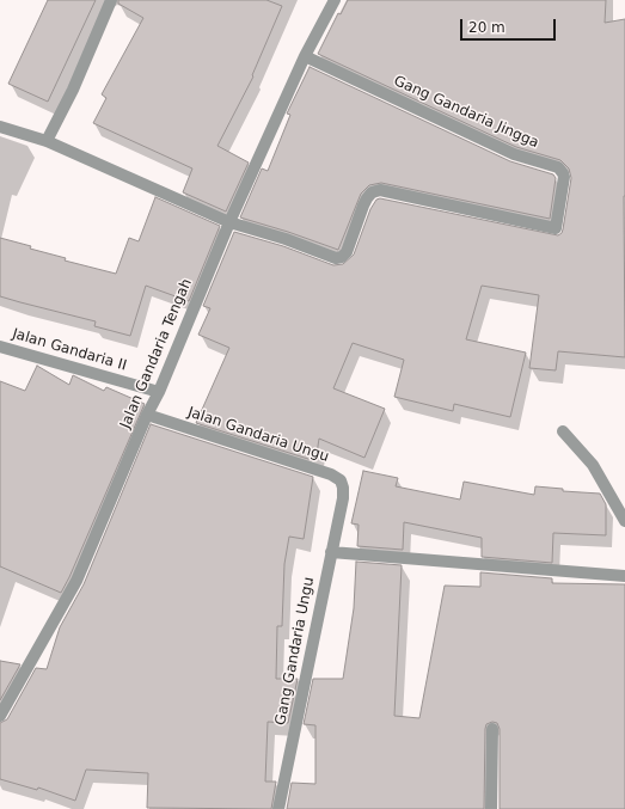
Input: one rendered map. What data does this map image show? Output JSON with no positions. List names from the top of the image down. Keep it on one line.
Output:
{"streets":{"street":["Gang Gandaria Jingga","Jalan Gandaria II","Jalan Gandaria Tengah","Jalan Gandaria Ungu","Gang Gandaria Ungu"]},"crossings":[["Gang Gandaria Jingga","Jalan Gandaria Tengah"],["Jalan Gandaria II","Jalan Gandaria Tengah"],["Jalan Gandaria Tengah","Jalan Gandaria Ungu"],["Jalan Gandaria Ungu","Gang Gandaria Ungu"]],"scale_bar":"20 m"}
